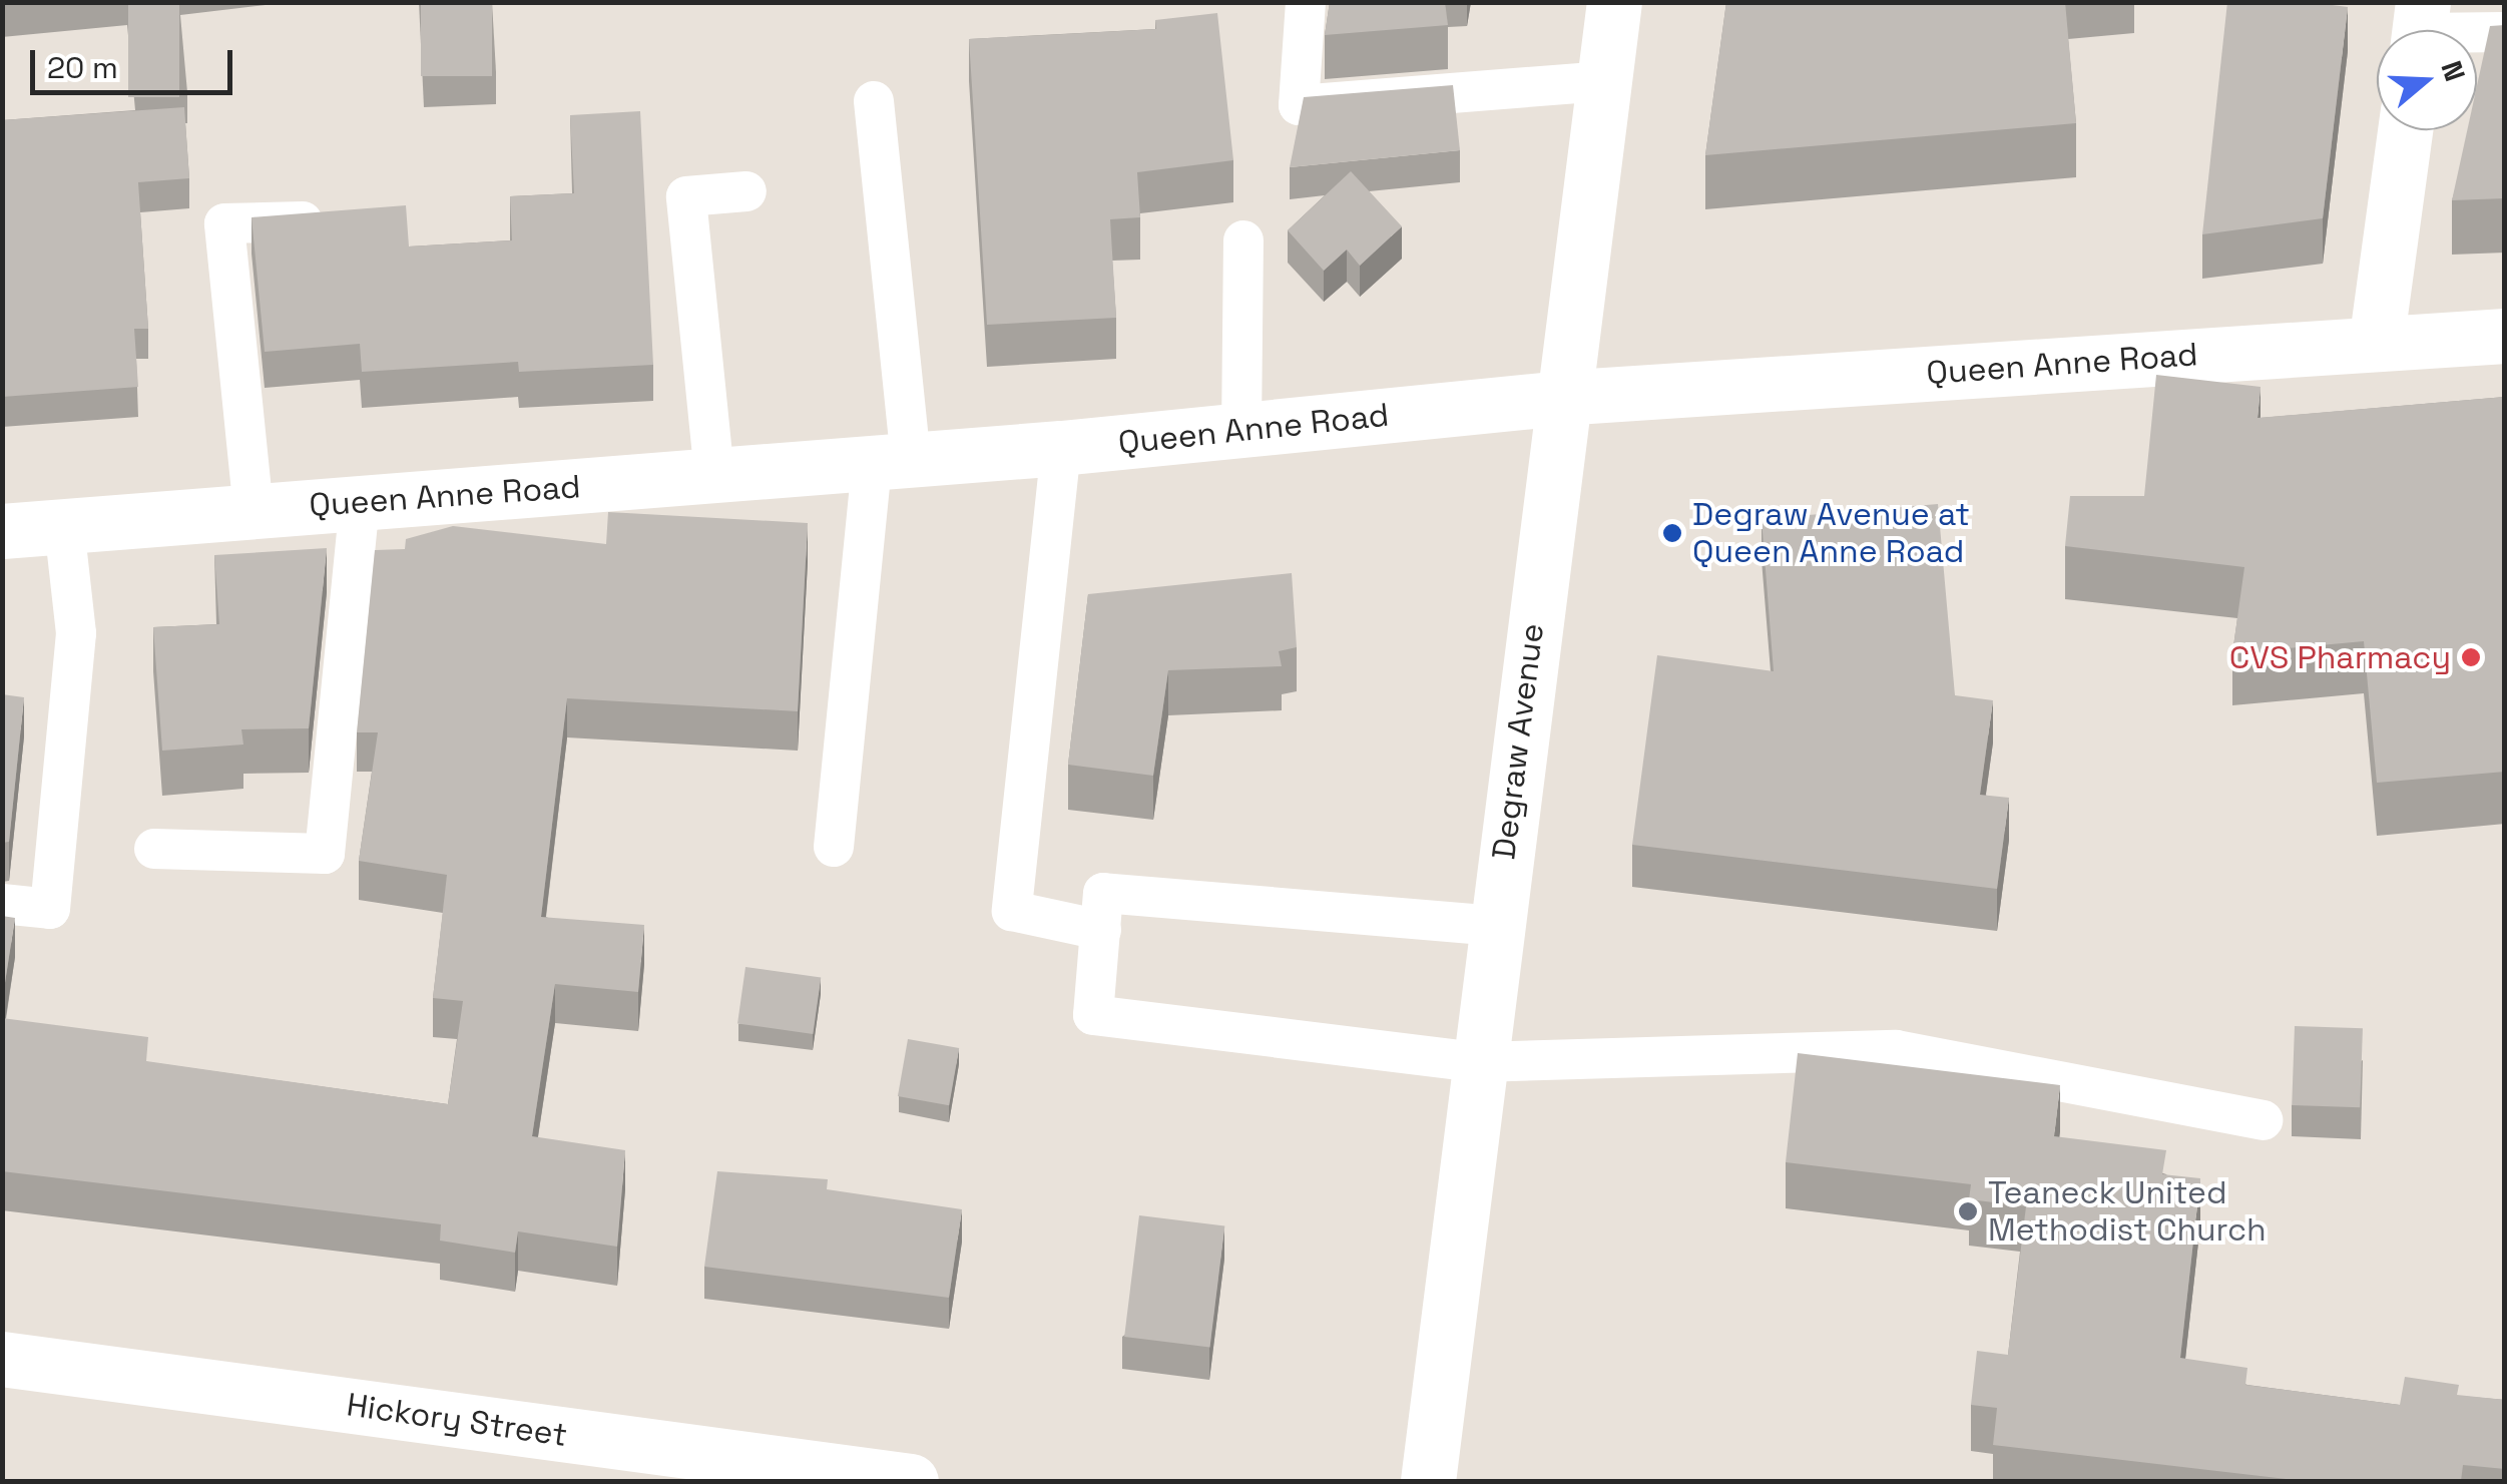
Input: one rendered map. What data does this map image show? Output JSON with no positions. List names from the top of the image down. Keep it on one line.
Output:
{"streets":{"street":["Queen Anne Road","Degraw Avenue","Hickory Street"]},"crossings":[["Queen Anne Road","Degraw Avenue"]],"places":["Degraw Avenue at Queen Anne Road","CVS Pharmacy","Teaneck United Methodist Church"],"scale_bar":"20 m","north":"right"}
